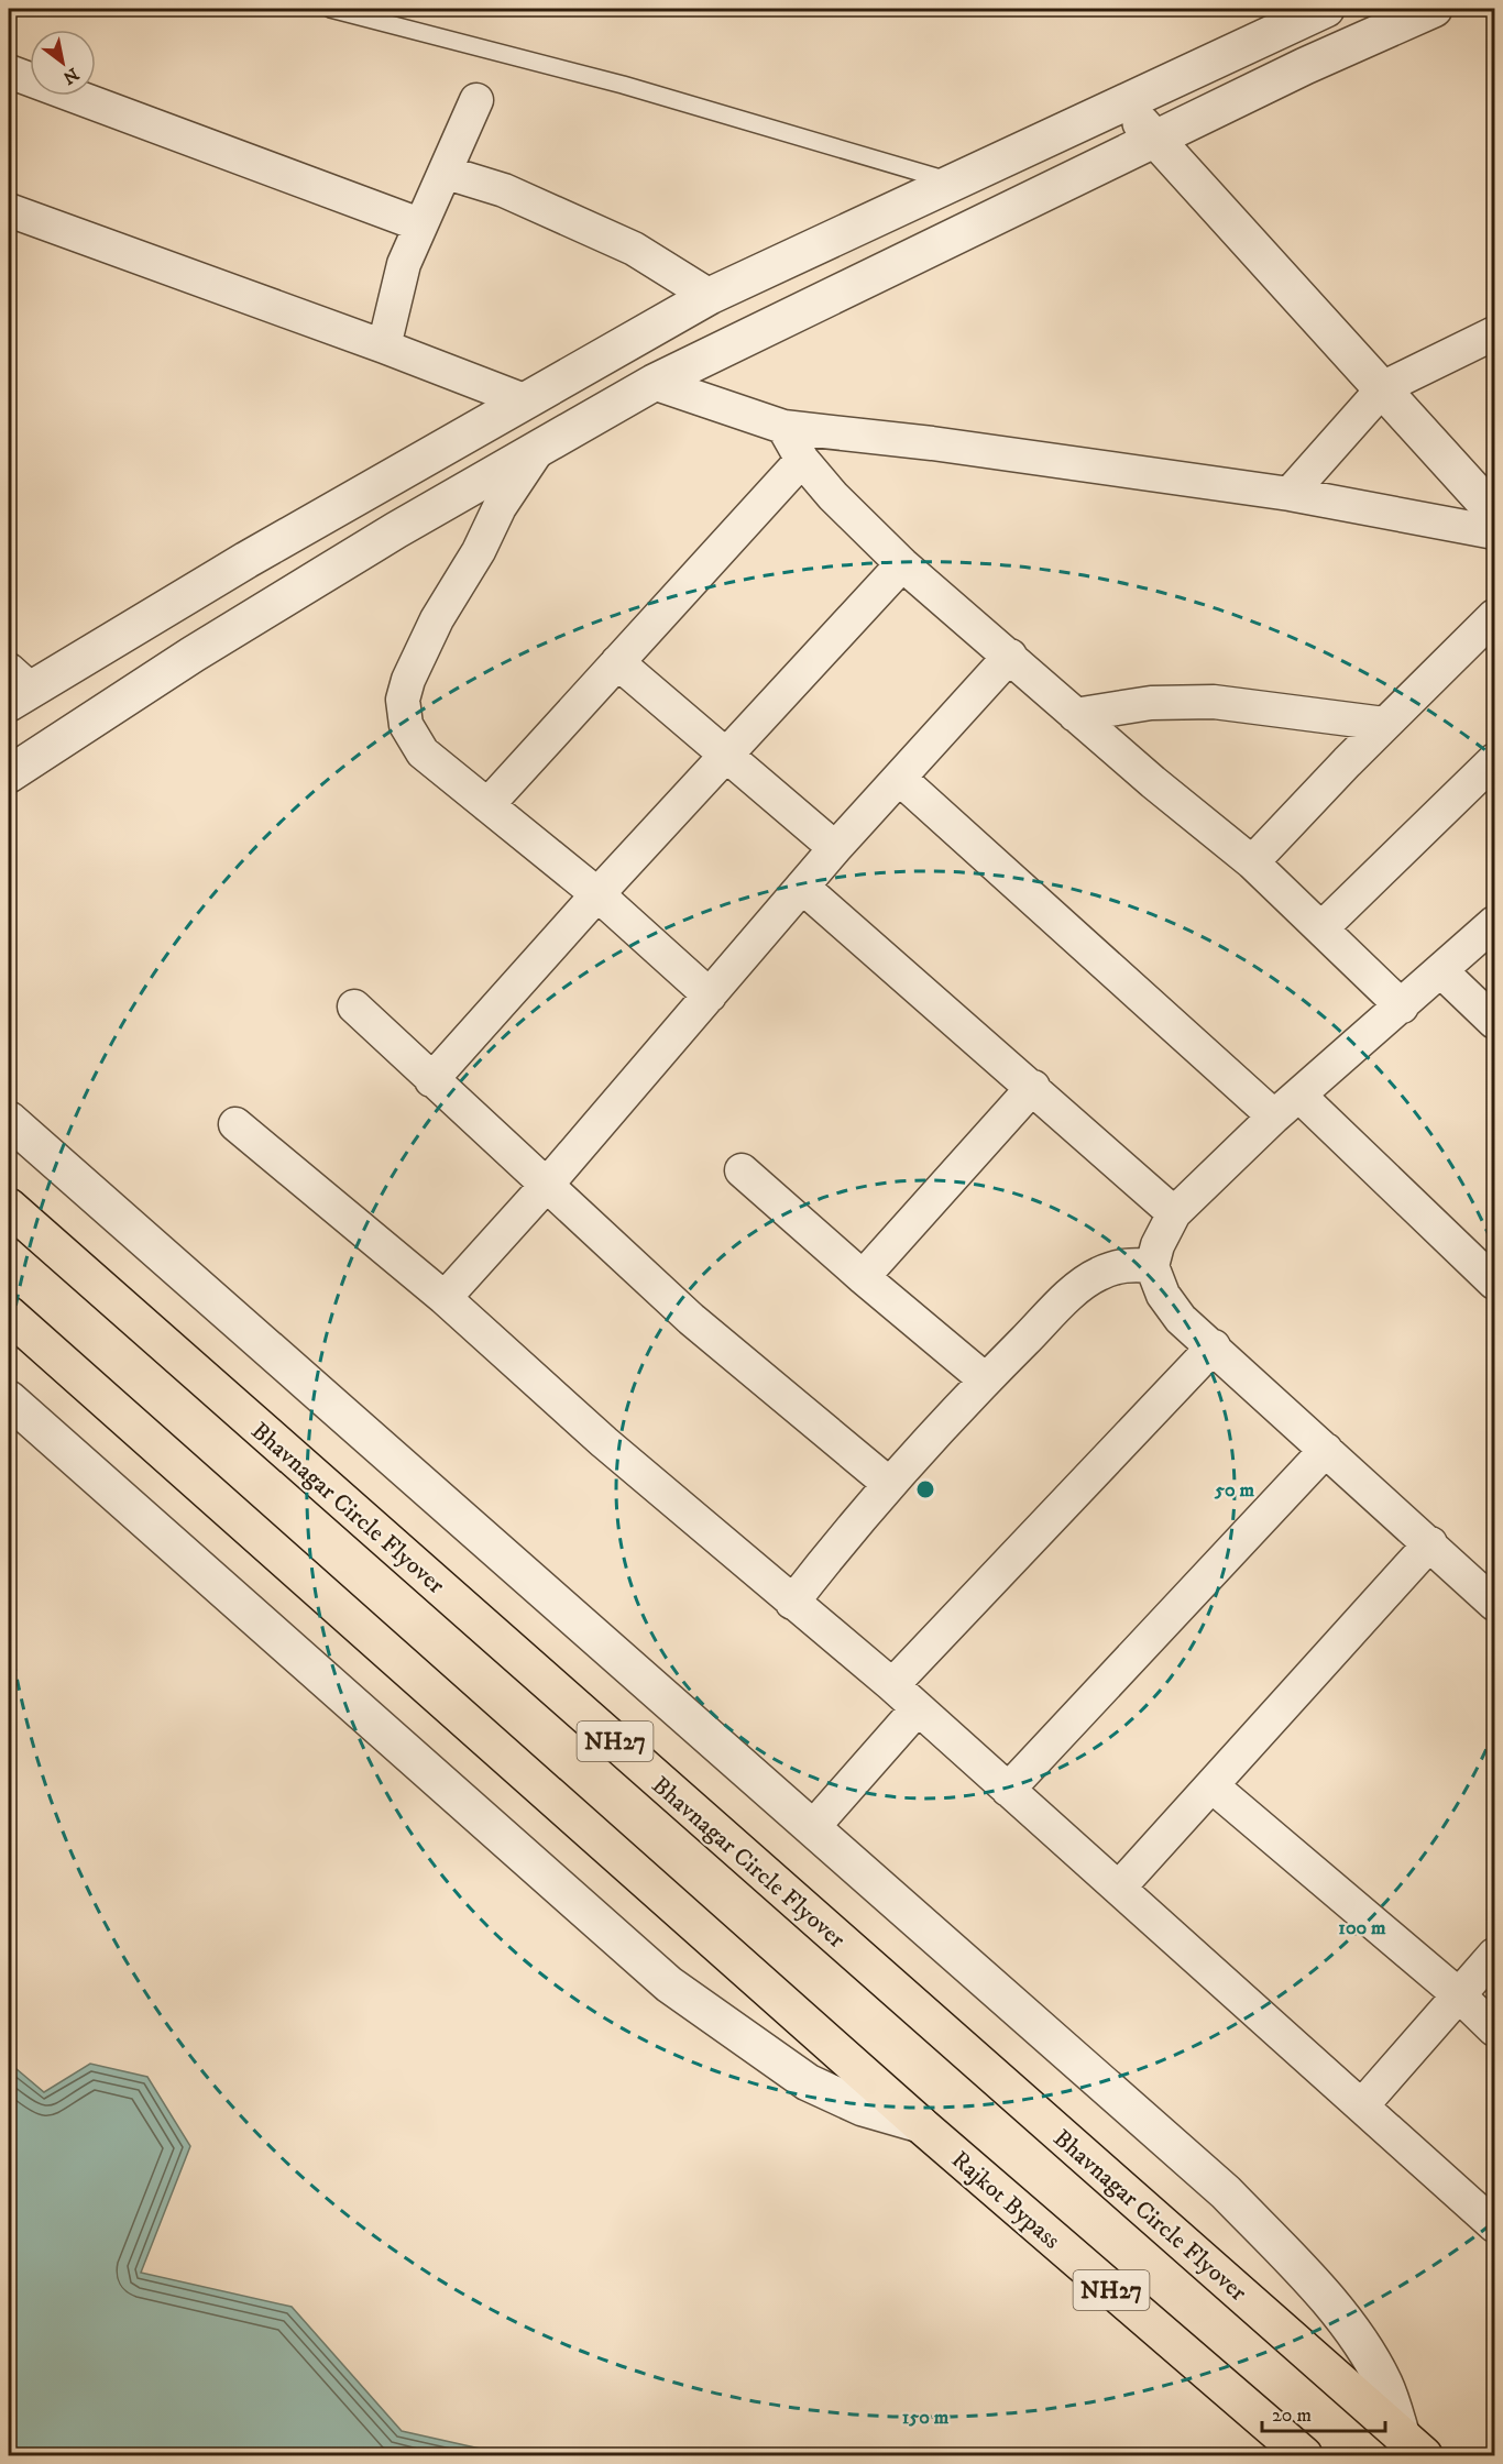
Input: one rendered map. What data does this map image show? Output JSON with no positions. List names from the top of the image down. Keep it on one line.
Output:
{"streets":{"highway":["Bhavnagar Circle Flyover","NH27","Rajkot Bypass"]},"crossings":[["NH27","Rajkot Bypass"]],"scale_bar":"20 m","north":"bottom right","rings":["50 m","100 m","150 m"]}
